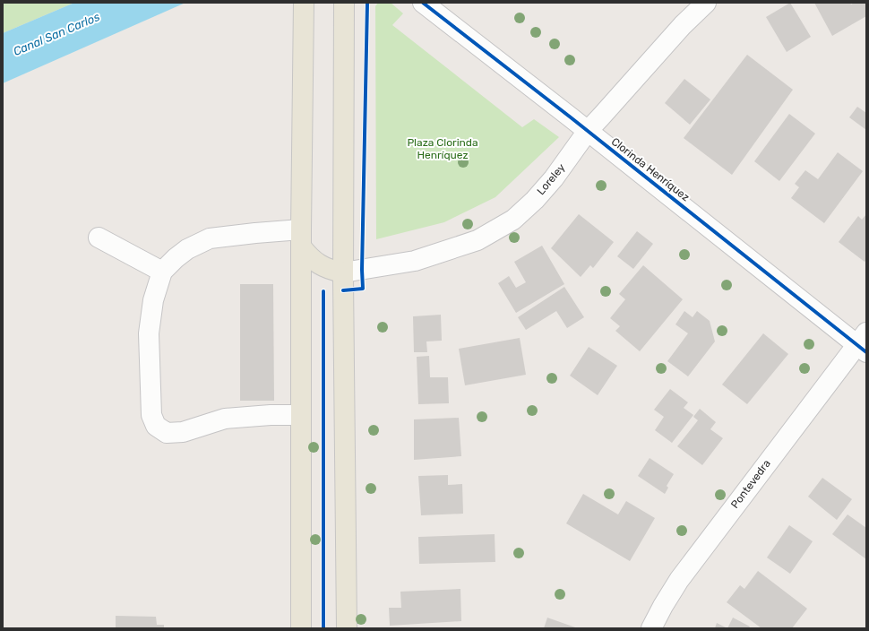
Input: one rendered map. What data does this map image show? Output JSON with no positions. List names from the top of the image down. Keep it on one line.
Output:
{"streets":{"street":["Clorinda Henríquez","Loreley","Pontevedra"]},"crossings":[["Clorinda Henríquez","Loreley"],["Clorinda Henríquez","Pontevedra"]],"water":["Canal San Carlos"],"parks":["Plaza Clorinda Henríquez"]}
